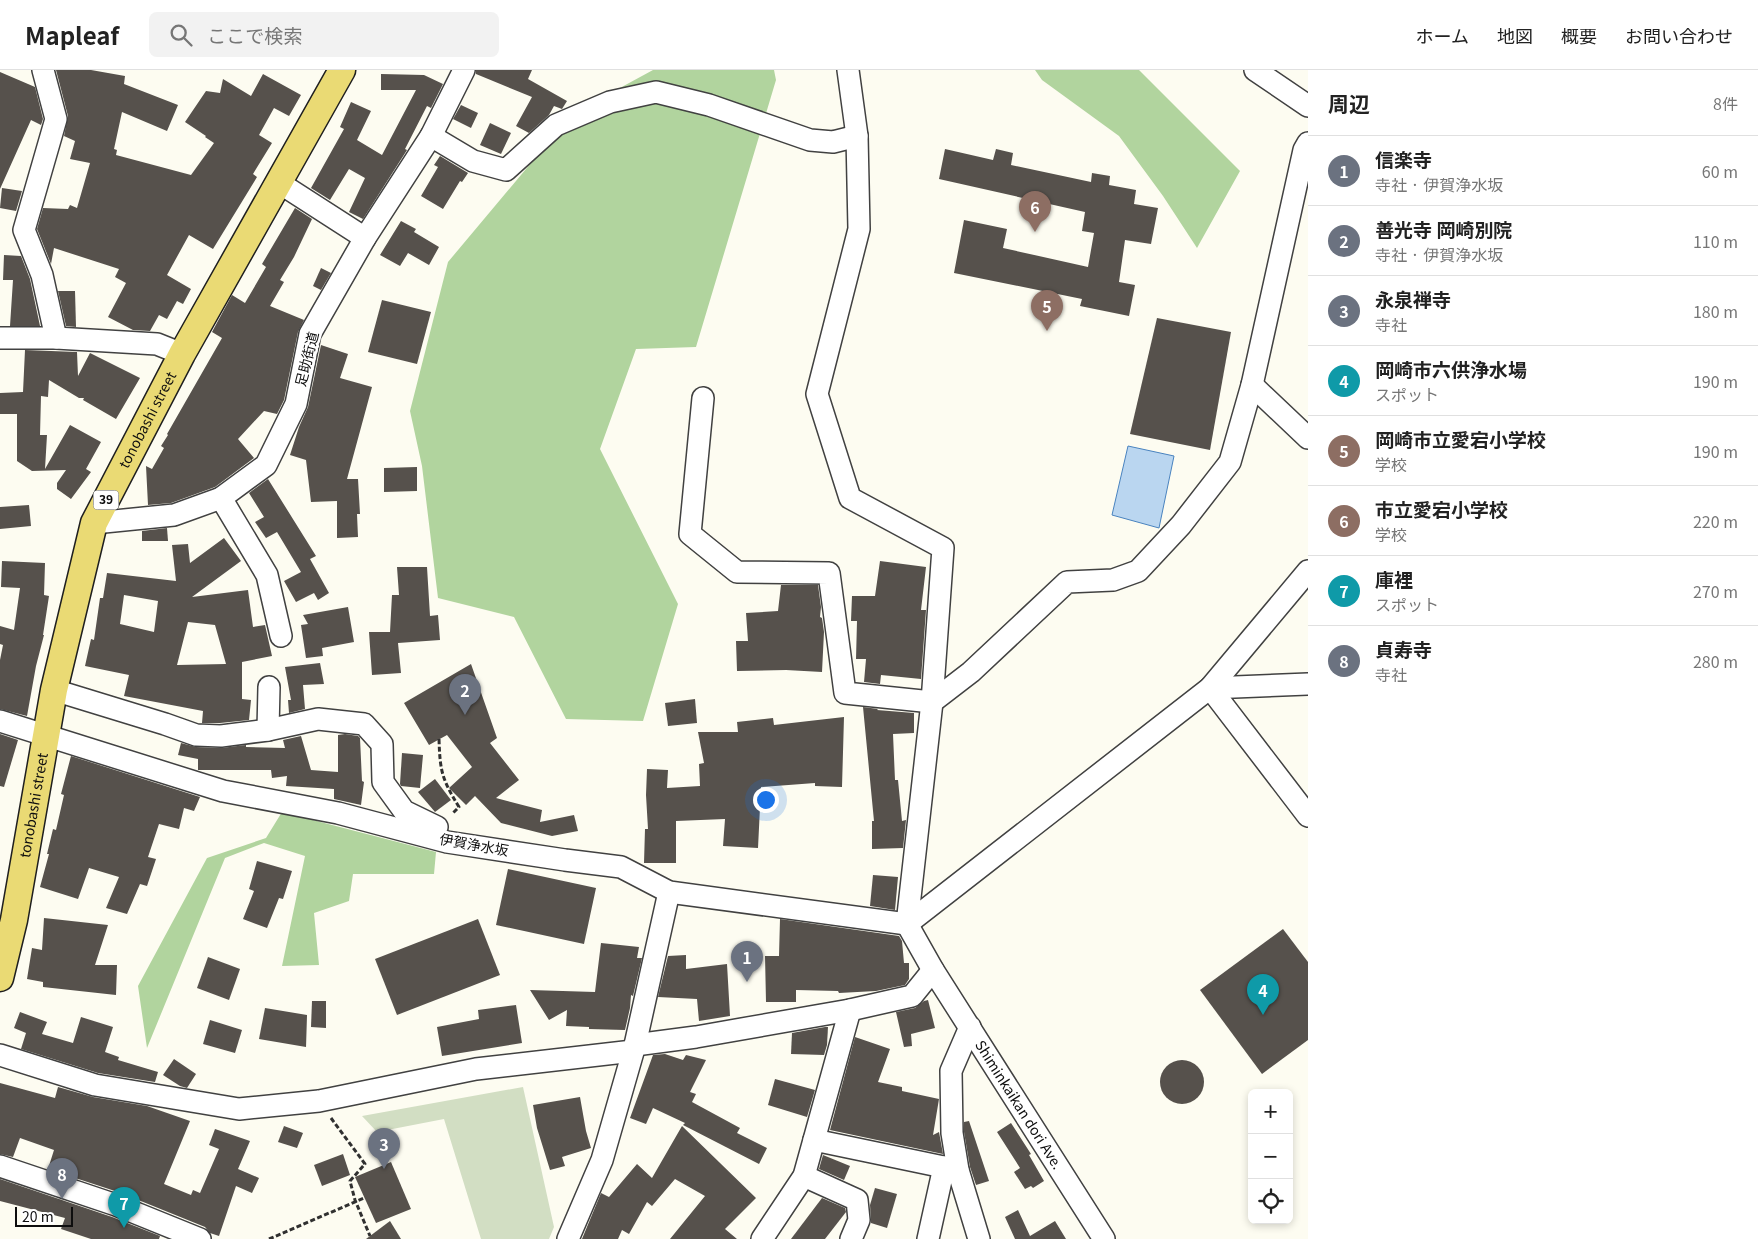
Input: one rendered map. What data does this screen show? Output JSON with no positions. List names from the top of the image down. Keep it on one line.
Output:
{"streets":{"main road":["tonobashi street","39"],"street":["足助街道","伊賀浄水坂","Shiminkaikan dori Ave."]},"crossings":[["足助街道","tonobashi street"],["tonobashi street","伊賀浄水坂"],["伊賀浄水坂","Shiminkaikan dori Ave."]],"scale_bar":"20 m","page":{"header":"Mapleaf","search":"ここで検索","nav":["ホーム","地図","概要","お問い合わせ"],"heading":["周辺","8件"],"list":[{"mark":"1","name":"信楽寺","note":"寺社 · 伊賀浄水坂","value":"60 m"},{"mark":"2","name":"善光寺 岡崎別院","note":"寺社 · 伊賀浄水坂","value":"110 m"},{"mark":"3","name":"永泉禅寺","note":"寺社","value":"180 m"},{"mark":"4","name":"岡崎市六供浄水場","note":"スポット","value":"190 m"},{"mark":"5","name":"岡崎市立愛宕小学校","note":"学校","value":"190 m"},{"mark":"6","name":"市立愛宕小学校","note":"学校","value":"220 m"},{"mark":"7","name":"庫裡","note":"スポット","value":"270 m"},{"mark":"8","name":"貞寿寺","note":"寺社","value":"280 m"}],"pins":["6","5","2","1","4","3","8","7"],"map_buttons":["+","−"],"scale":"20 m"}}
